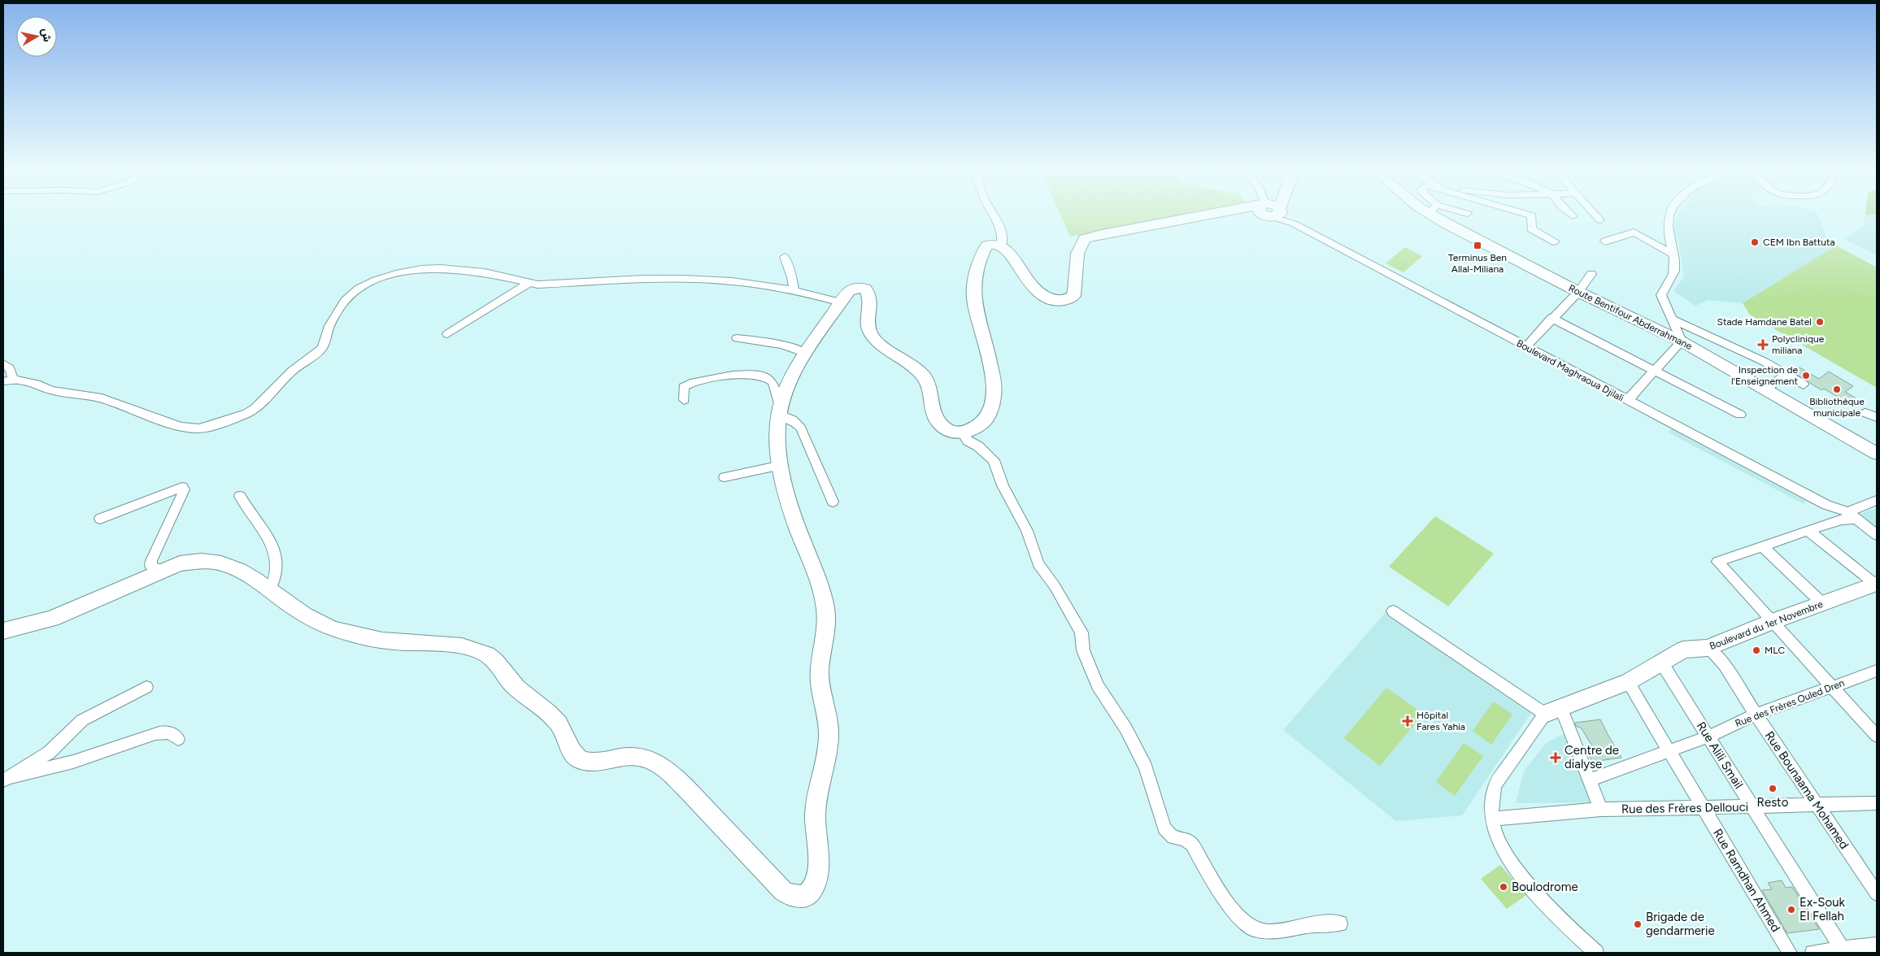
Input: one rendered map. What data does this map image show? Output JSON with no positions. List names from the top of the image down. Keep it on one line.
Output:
{"streets":{"main road":["Route Bentifour Abderrahmane","Boulevard du 1er Novembre"],"street":["Boulevard Maghraoua Djilali","Rue des Frères Ouled Dren","Rue Alili Smail","Rue Bounaama Mohamed","Rue des Frères Dellouci","Rue Ramdhan Ahmed"]},"crossings":[["Boulevard du 1er Novembre","Rue Alili Smail"],["Boulevard du 1er Novembre","Rue Bounaama Mohamed"],["Boulevard du 1er Novembre","Rue Ramdhan Ahmed"],["Rue des Frères Ouled Dren","Rue Alili Smail"],["Rue des Frères Ouled Dren","Rue Bounaama Mohamed"],["Rue des Frères Ouled Dren","Rue Ramdhan Ahmed"],["Rue Alili Smail","Rue des Frères Dellouci"],["Rue Bounaama Mohamed","Rue des Frères Dellouci"],["Rue des Frères Dellouci","Rue Ramdhan Ahmed"]],"places":{"other":["CEM Ibn Battuta","Stade Hamdane Batel","Inspection de l'Enseignement","Bibliothèque municipale","MLC","Resto","Boulodrome","Ex-Souk El Fellah","Brigade de gendarmerie"],"transit":["Terminus Ben Allal-Miliana"],"health":["Polyclinique miliana","Hôpital Fares Yahia","Centre de dialyse"]},"north":"right"}
